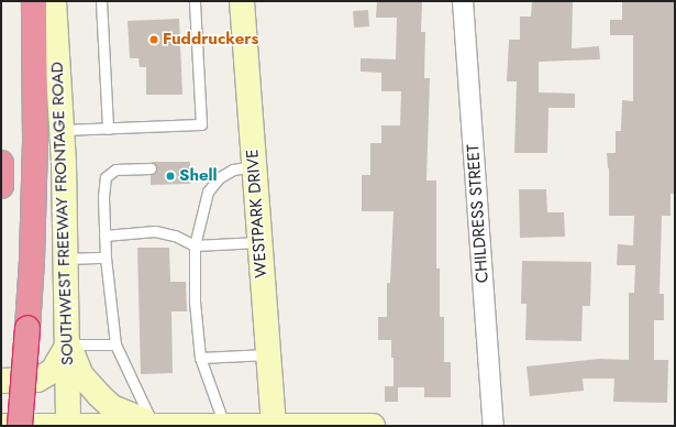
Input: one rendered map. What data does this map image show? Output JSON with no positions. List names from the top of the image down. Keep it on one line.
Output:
{"streets":{"main road":["SOUTHWEST FREEWAY FRONTAGE ROAD","WESTPARK DRIVE"],"street":["CHILDRESS STREET"]},"places":["Fuddruckers","Shell"]}
